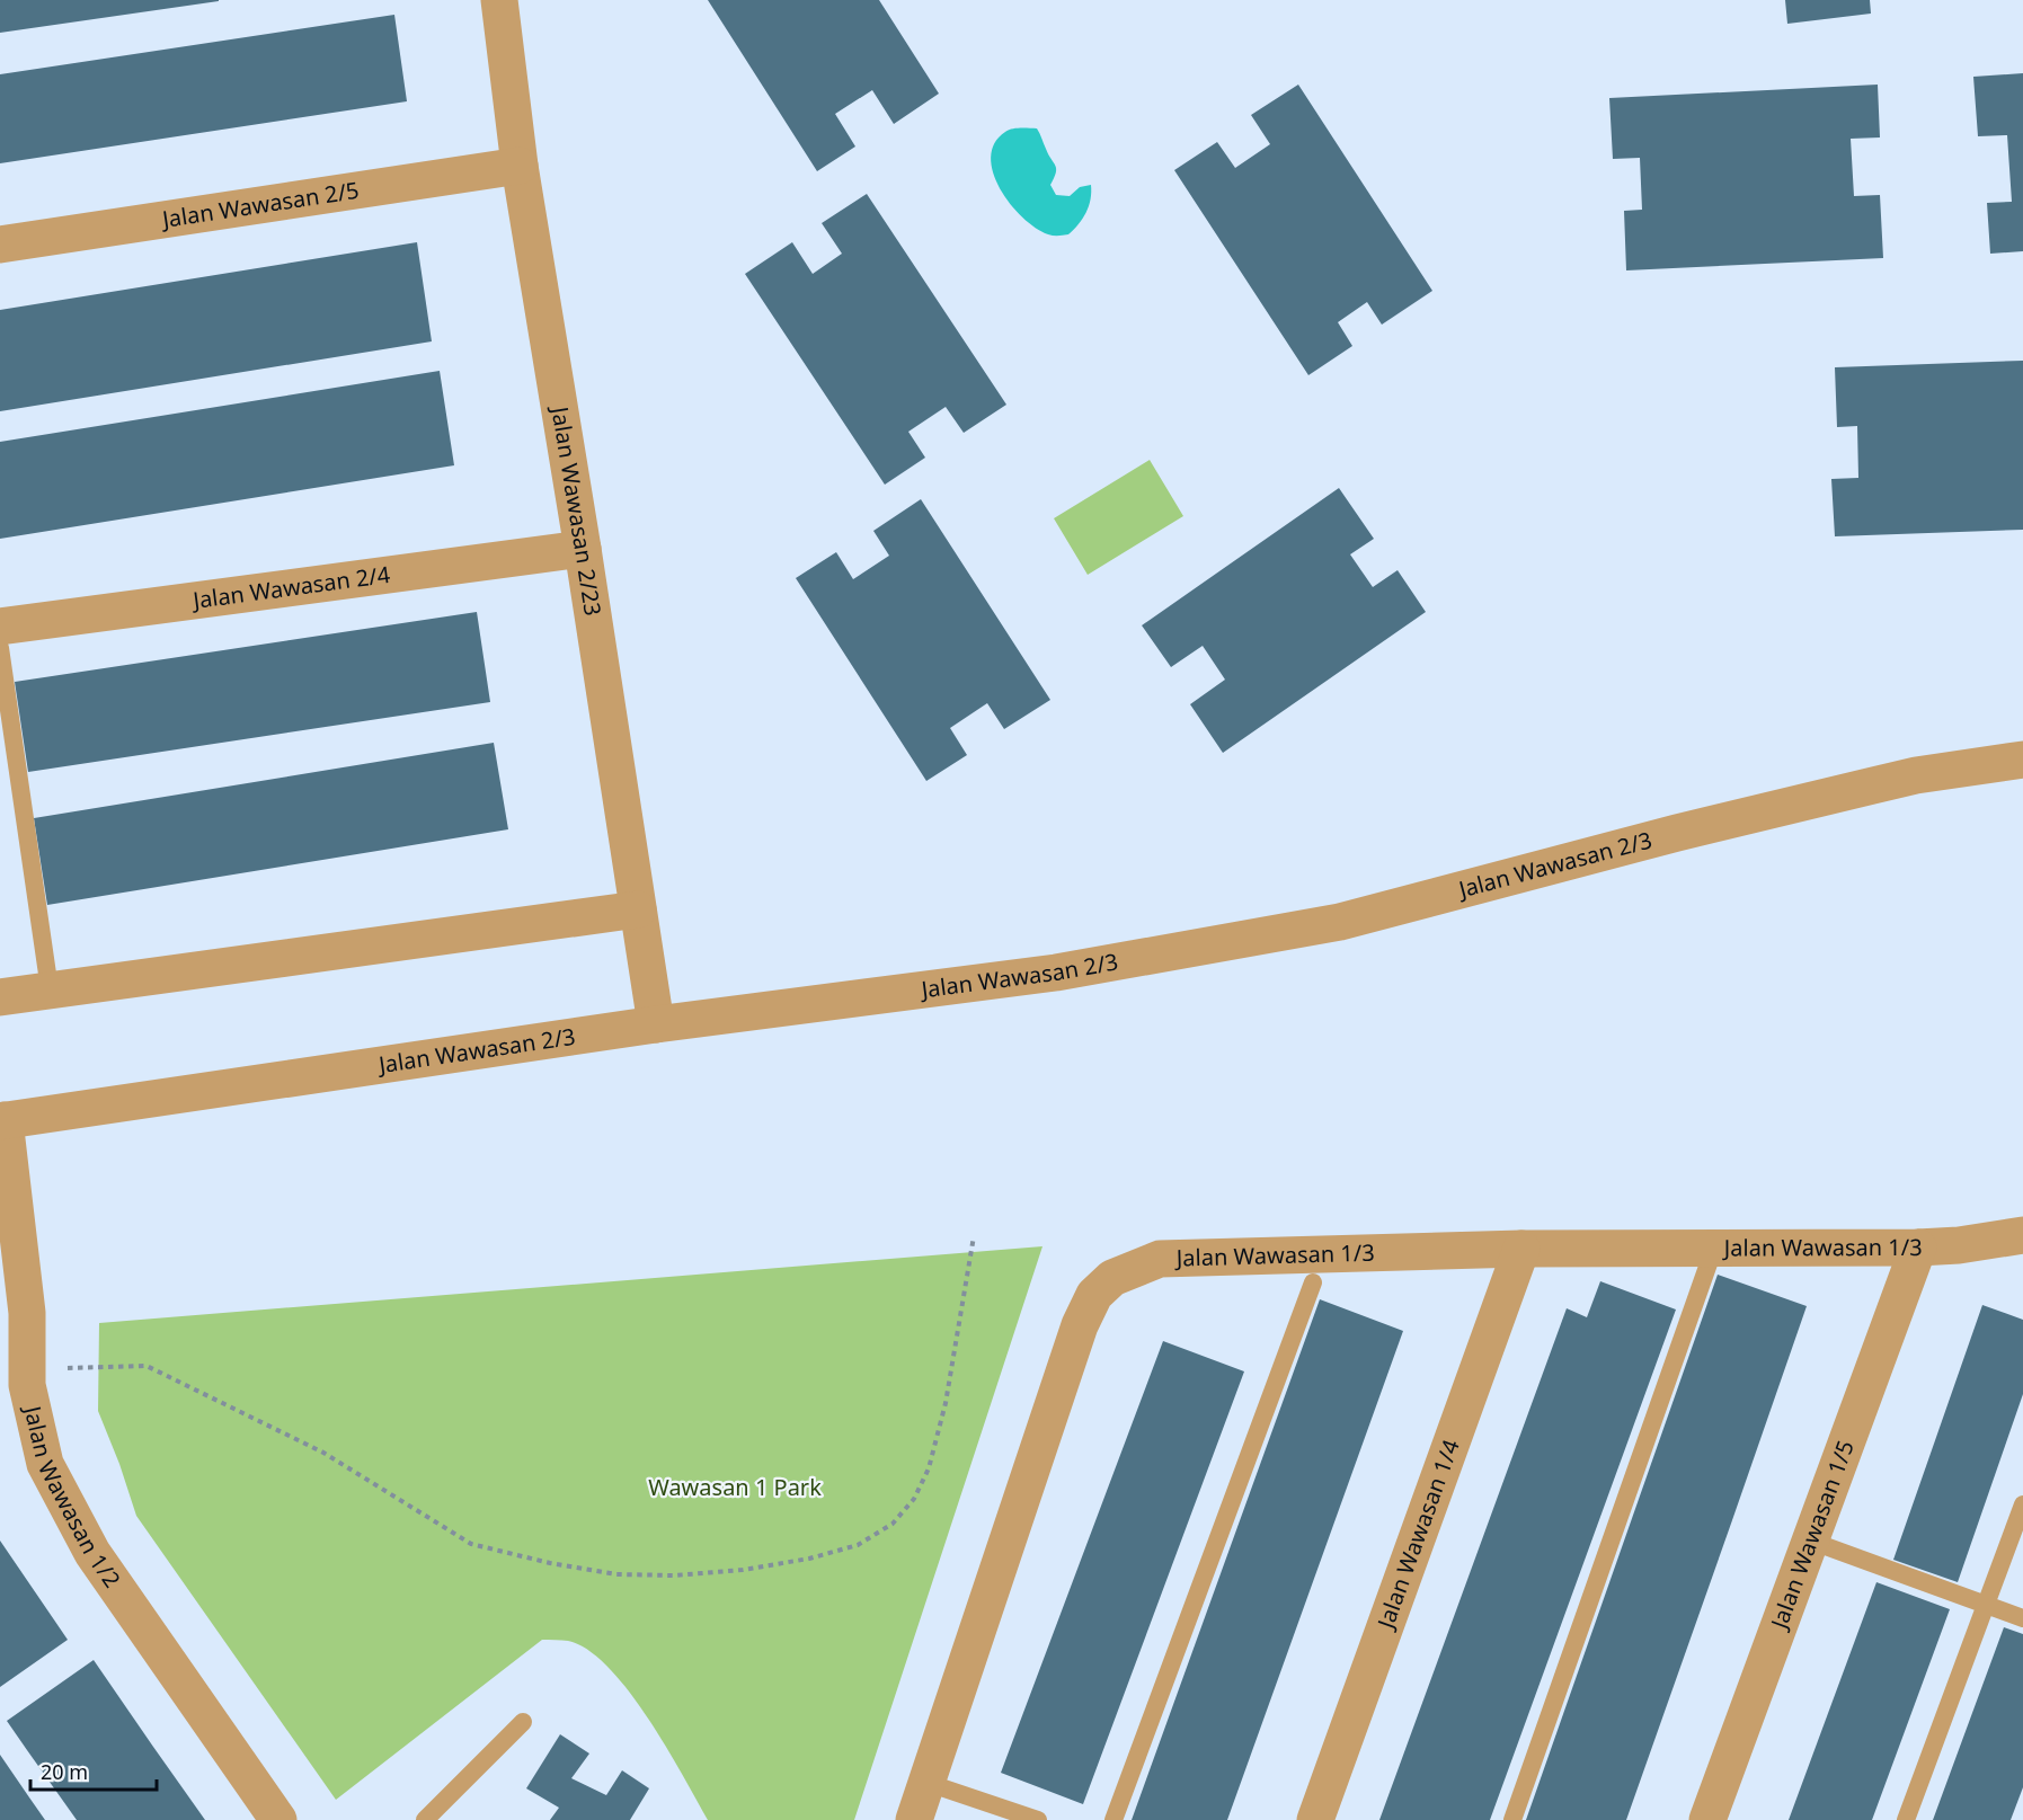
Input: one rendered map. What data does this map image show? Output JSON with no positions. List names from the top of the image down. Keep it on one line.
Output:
{"streets":{"street":["Jalan Wawasan 2/5","Jalan Wawasan 2/23","Jalan Wawasan 2/4","Jalan Wawasan 2/3","Jalan Wawasan 1/3","Jalan Wawasan 1/2","Jalan Wawasan 1/5","Jalan Wawasan 1/4"]},"crossings":[["Jalan Wawasan 2/5","Jalan Wawasan 2/23"],["Jalan Wawasan 2/23","Jalan Wawasan 2/4"],["Jalan Wawasan 2/23","Jalan Wawasan 2/3"],["Jalan Wawasan 2/3","Jalan Wawasan 1/2"],["Jalan Wawasan 1/3","Jalan Wawasan 1/5"],["Jalan Wawasan 1/3","Jalan Wawasan 1/4"]],"parks":["Wawasan 1 Park"],"scale_bar":"20 m"}
